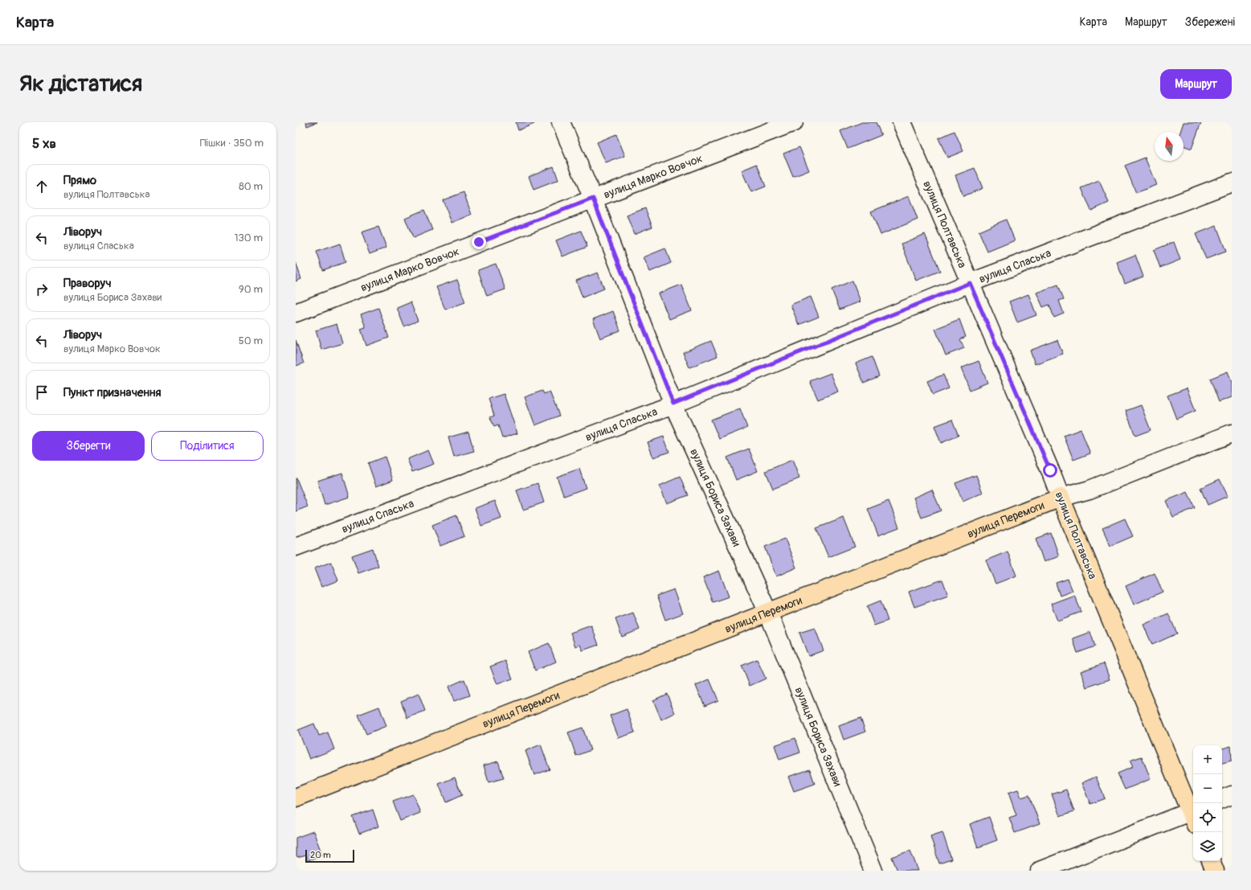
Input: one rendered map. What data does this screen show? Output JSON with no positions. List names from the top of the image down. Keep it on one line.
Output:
{"streets":{"main road":["вулиця Полтавська","вулиця Перемоги"],"street":["вулиця Марко Вовчок","вулиця Спаська","вулиця Бориса Захави"]},"crossings":[["вулиця Марко Вовчок","вулиця Бориса Захави"],["вулиця Полтавська","вулиця Спаська"],["вулиця Полтавська","вулиця Перемоги"],["вулиця Спаська","вулиця Бориса Захави"],["вулиця Бориса Захави","вулиця Перемоги"]],"scale_bar":"20 m","north":"top","page":{"header":"Карта","nav":["Карта","Маршрут","Збережені"],"buttons":["Маршрут",["Зберегти","Поділитися"]],"title":"Як дістатися","heading":["5 хв","Пішки · 350 m"],"list":[["Прямо","вулиця Полтавська","80 m"],["Ліворуч","вулиця Спаська","130 m"],["Праворуч","вулиця Бориса Захави","90 m"],["Ліворуч","вулиця Марко Вовчок","50 m"],"Пункт призначення"],"map_buttons":["+","−"],"scale":"20 m"}}
